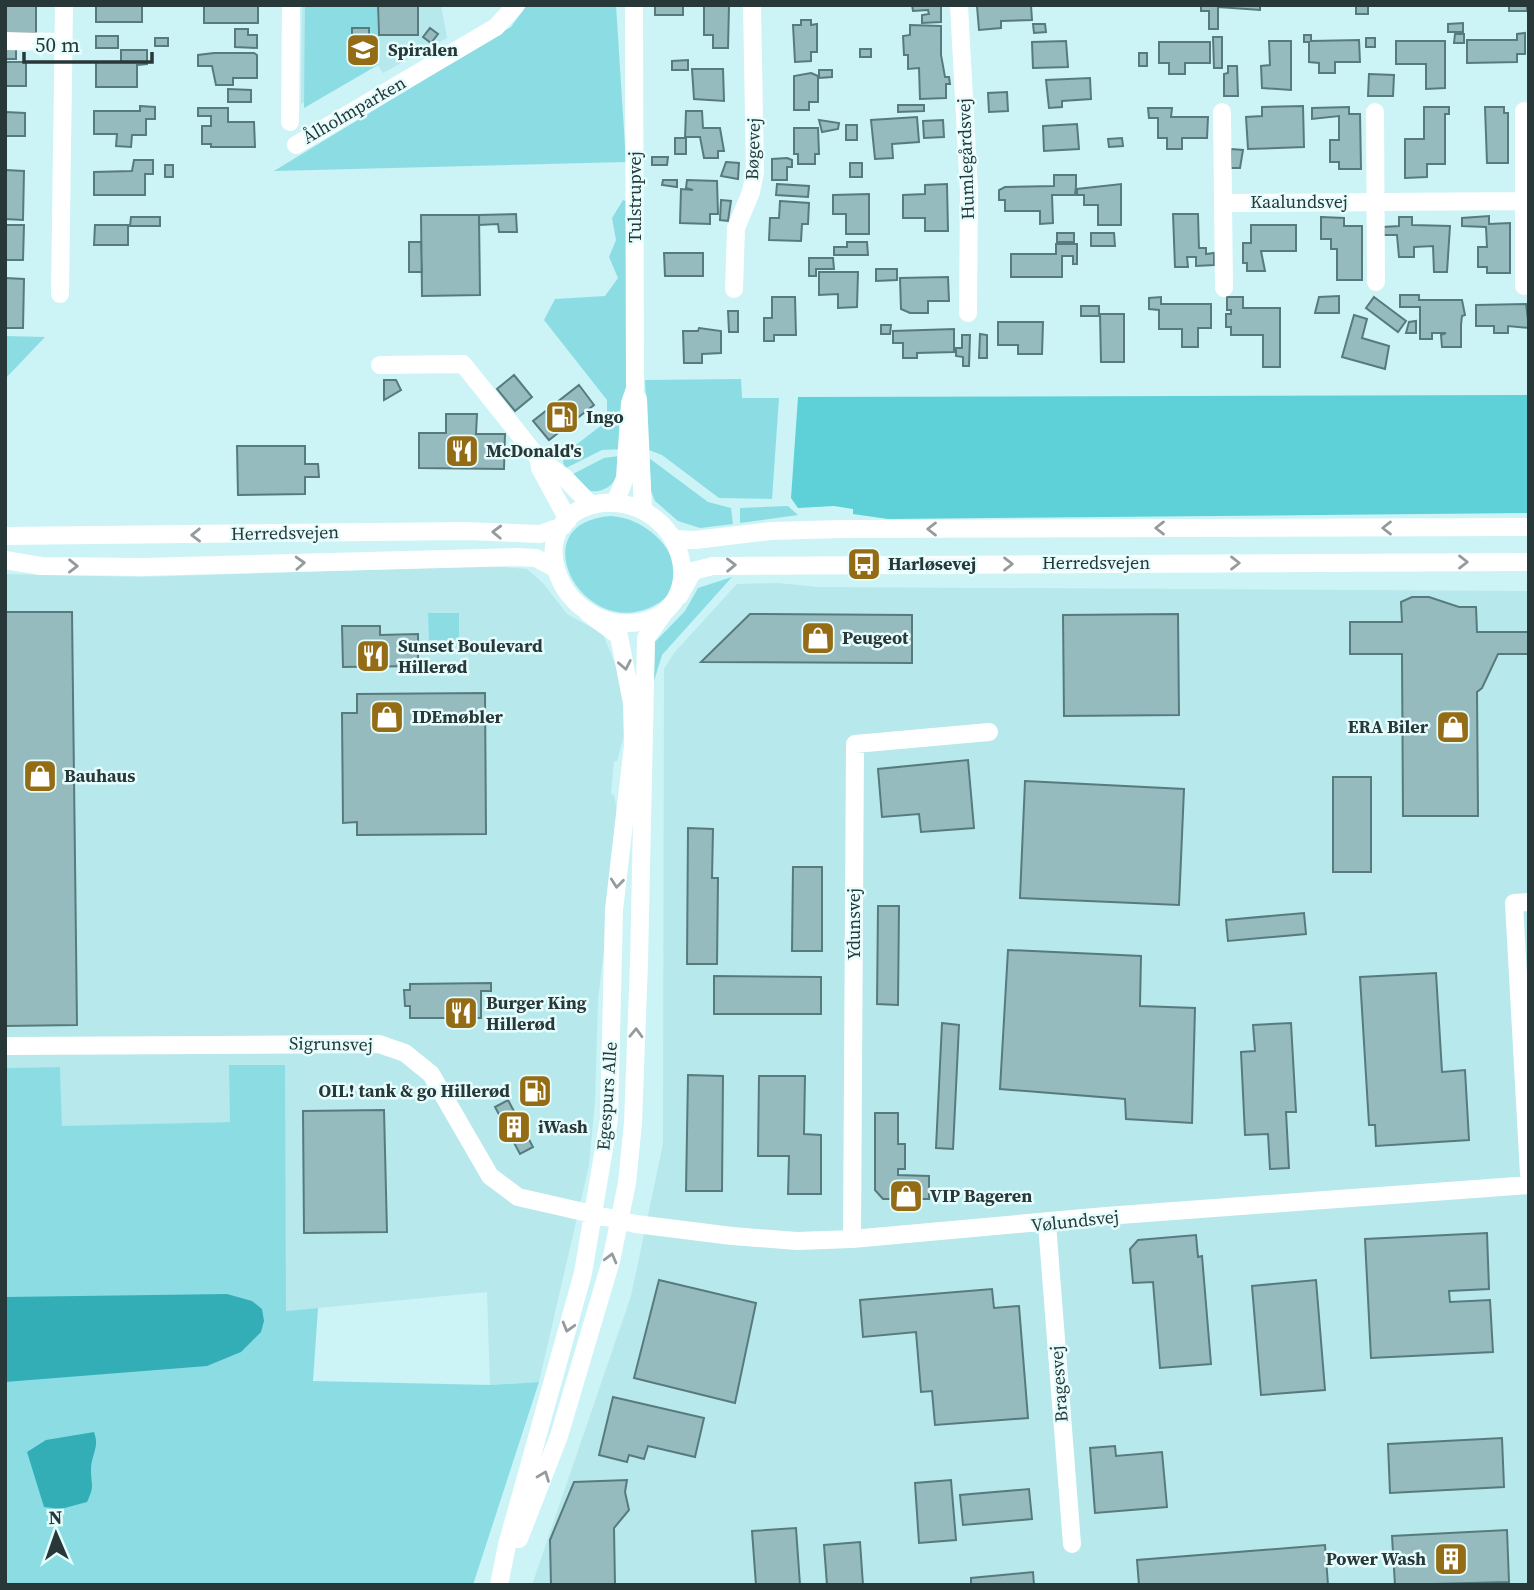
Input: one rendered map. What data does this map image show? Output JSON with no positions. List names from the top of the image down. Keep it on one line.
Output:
{"streets":{"street":["Ålholmparken","Bøgevej","Humlegårdsvej","Tulstrupvej","Kaalundsvej","Herredsvejen","Ydunsvej","Sigrunsvej","Egespurs Alle","Vølundsvej","Bragesvej"]},"crossings":[["Tulstrupvej","Herredsvejen"],["Tulstrupvej","Egespurs Alle"],["Herredsvejen","Egespurs Alle"],["Ydunsvej","Vølundsvej"],["Sigrunsvej","Egespurs Alle"],["Sigrunsvej","Vølundsvej"],["Egespurs Alle","Vølundsvej"],["Vølundsvej","Bragesvej"]],"places":{"school or university":["Spiralen"],"fuel station":["Ingo","OIL! tank & go Hillerød"],"restaurant":["McDonald's","Sunset Boulevard Hillerød","Burger King Hillerød"],"bus stop":["Harløsevej"],"shop":["Peugeot","IDEmøbler","ERA Biler","Bauhaus","VIP Bageren"],"building":["iWash","Power Wash"]},"scale_bar":"50 m","north":"top"}
